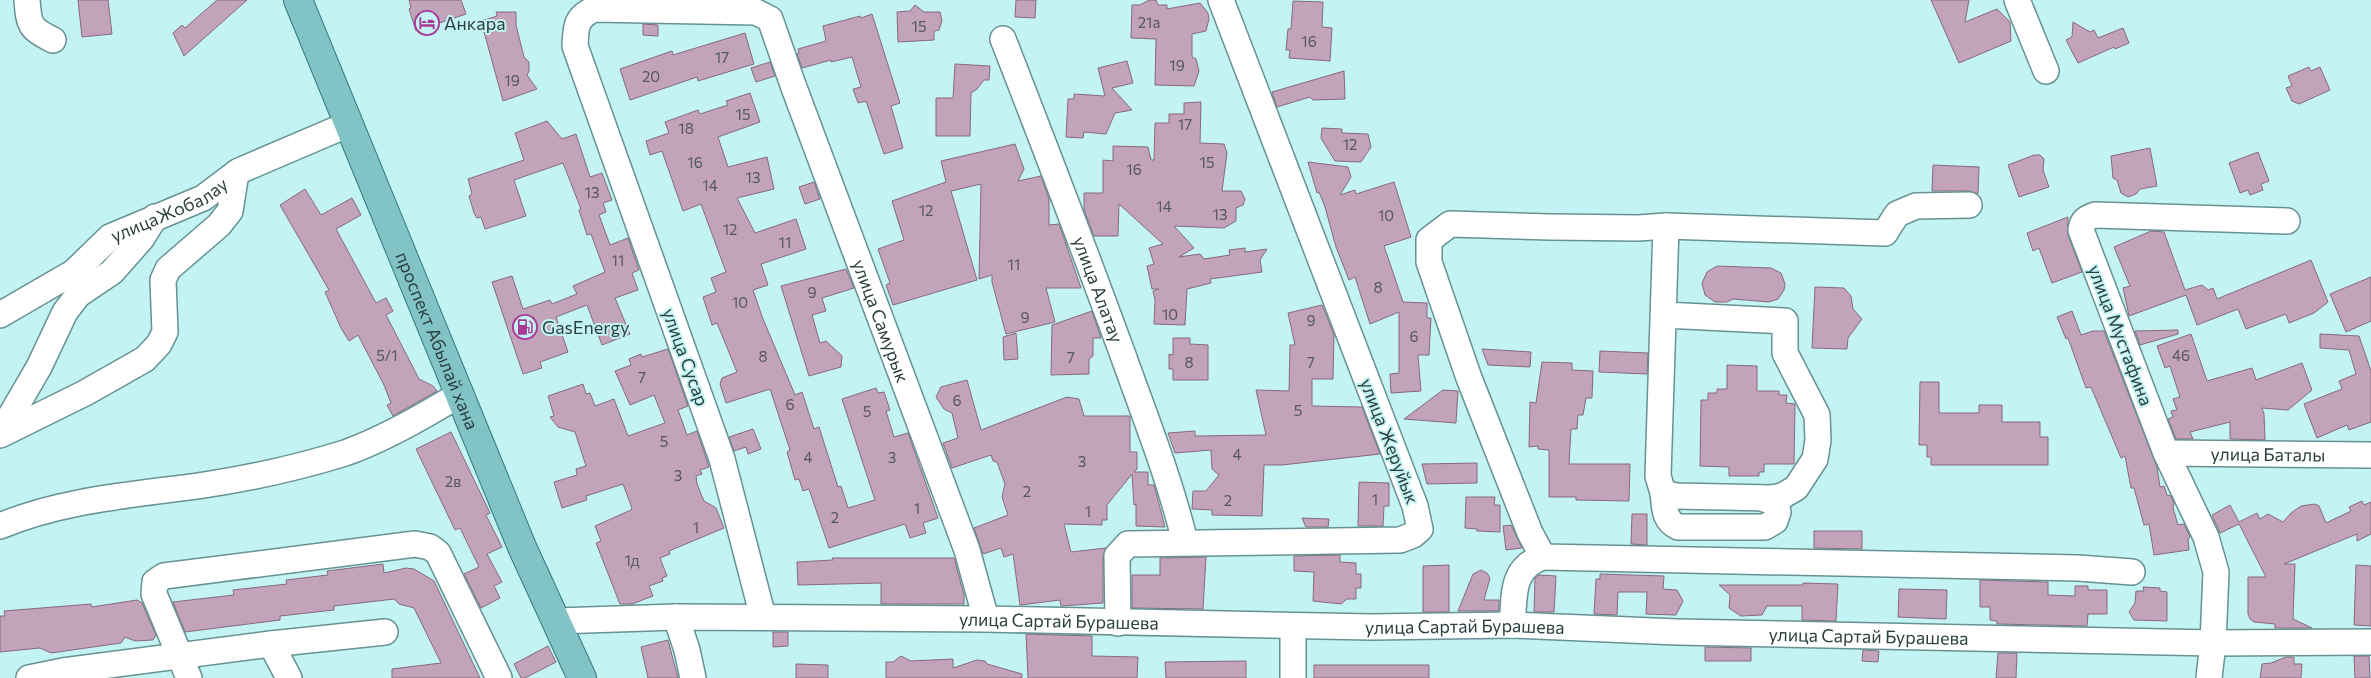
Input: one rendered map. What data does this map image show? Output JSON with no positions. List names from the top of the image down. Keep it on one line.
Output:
{"streets":{"main road":["проспект Абылай хана"],"street":["улицаЖобалау","улица Алатау","улица Самурык","улица Мустафина","улица Сусар","улица Жеруйык","улица Баталы","улица Сартай Бурашева"]},"crossings":[["улицаЖобалау","проспект Абылай хана"],["улица Алатау","улица Жеруйык"],["улица Самурык","улица Сусар"],["улица Самурык","улица Сартай Бурашева"],["улица Мустафина","улица Баталы"],["улица Мустафина","улица Сартай Бурашева"],["проспект Абылай хана","улица Сартай Бурашева"],["улица Сусар","улица Сартай Бурашева"],["улица Жеруйык","улица Сартай Бурашева"]],"places":{"hotel":["Анкара"],"fuel station":["GasEnergy"]},"house_numbers":["21а","15","16","17","19","20","19","15","17","18","12","16","15","16","13","14","13","14","12","13","10","12","11","11","11","8","9","10","10","9","9","6","5/1","46","8","7","8","7","7","6","6","5","5","5","4","4","3","3","3","2в","2","1","2","1","1","2","1","1д"]}
